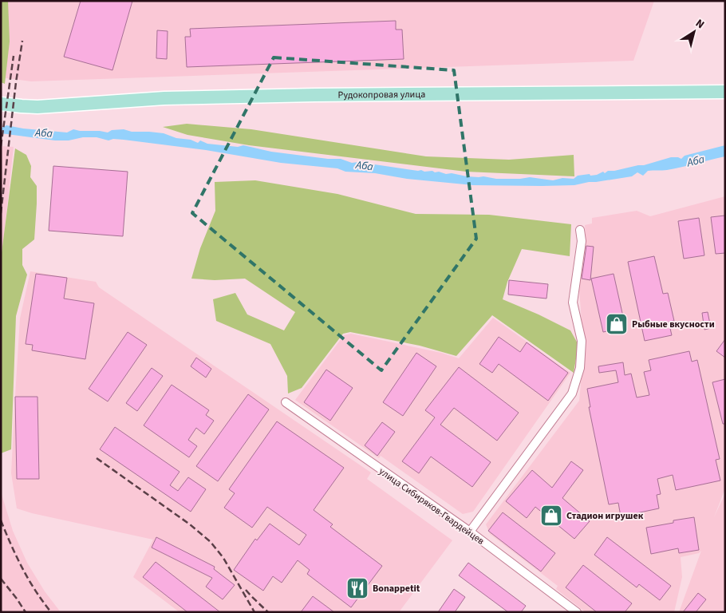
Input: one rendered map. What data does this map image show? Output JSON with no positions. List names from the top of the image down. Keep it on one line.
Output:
{"streets":{"main road":["Рудокопровая улица"],"street":["улица Сибиряков-Гвардейцев"]},"water":["Аба"],"places":{"shop":["Рыбные вкусности","Стадион игрушек"],"restaurant":["Bonappetit"]},"north":"top right"}
